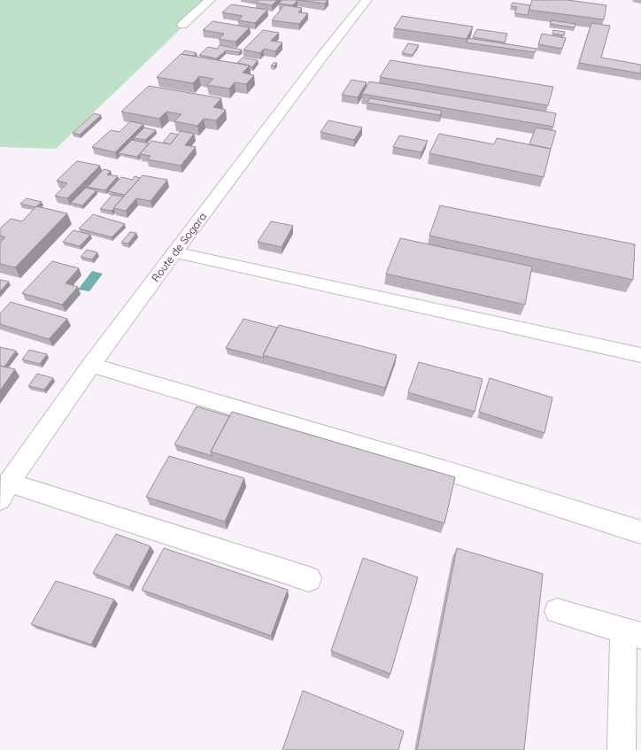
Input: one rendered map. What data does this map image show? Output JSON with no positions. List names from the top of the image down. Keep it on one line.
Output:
{"streets":{"main road":["Route de Sogara"]}}
